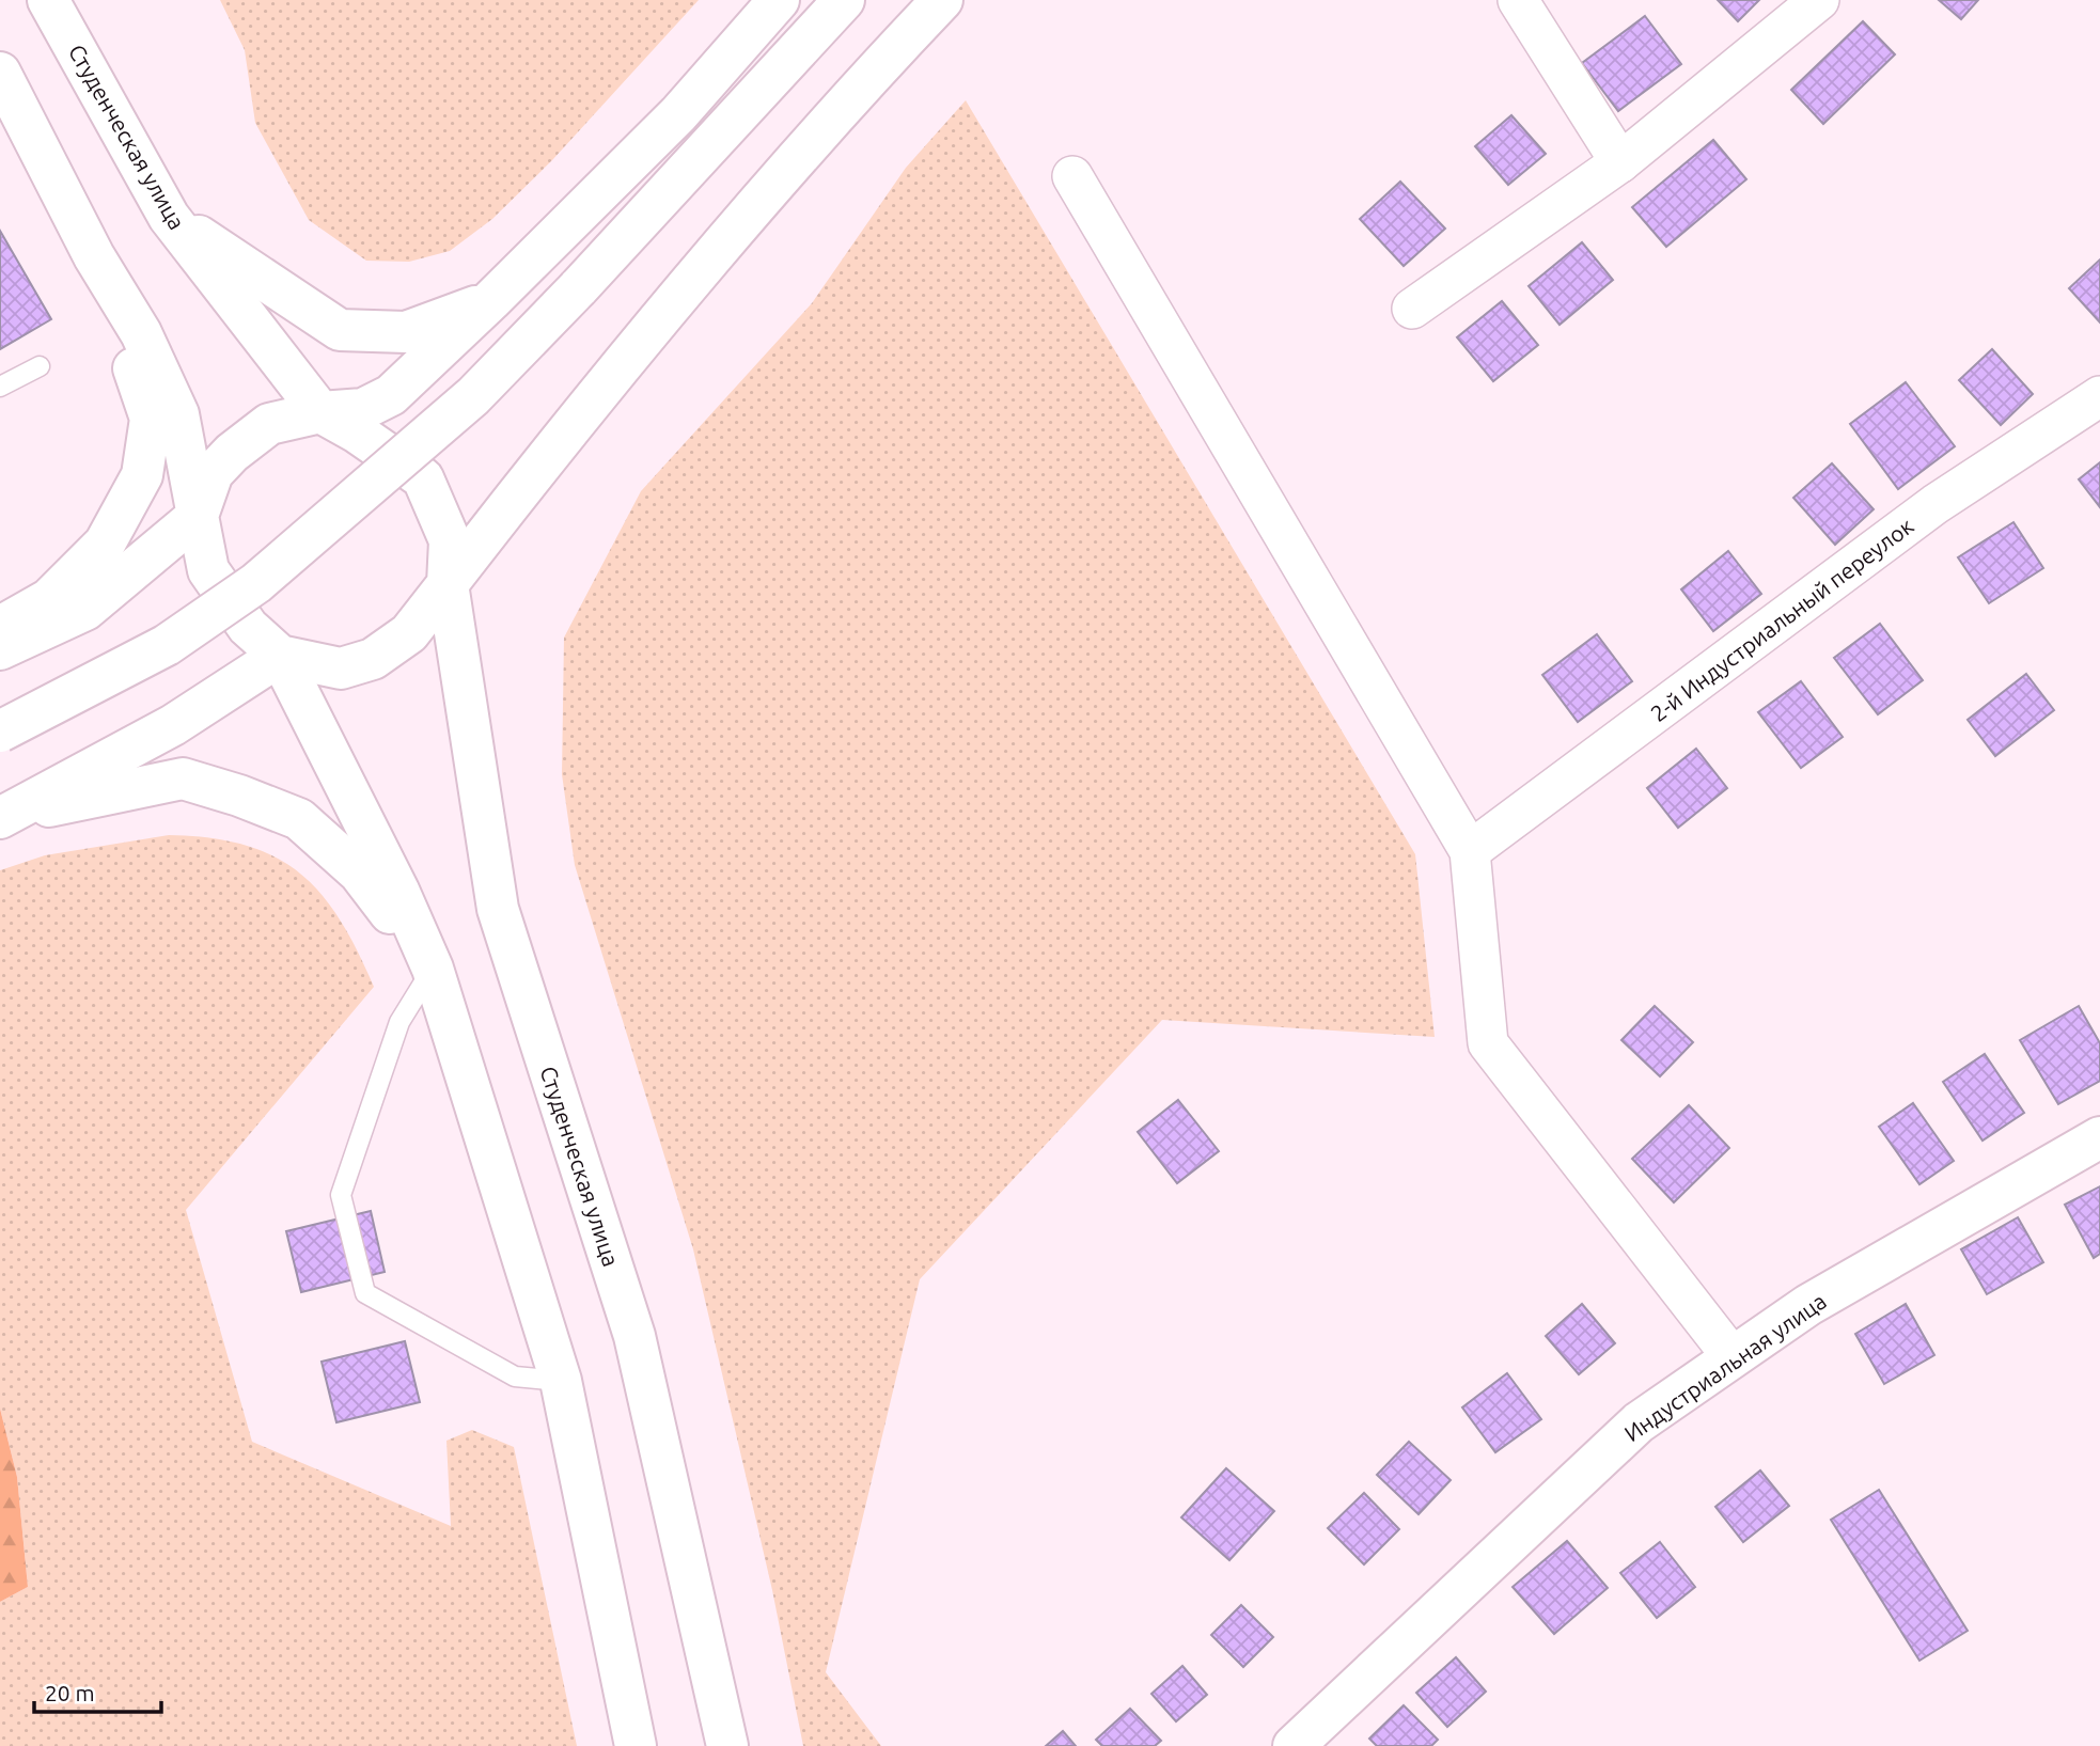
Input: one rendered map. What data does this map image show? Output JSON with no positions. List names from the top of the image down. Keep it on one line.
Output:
{"streets":{"main road":["Студенческая улица","Индустриальная улица"],"street":["2-й Индустриальный переулок"]},"scale_bar":"20 m"}
